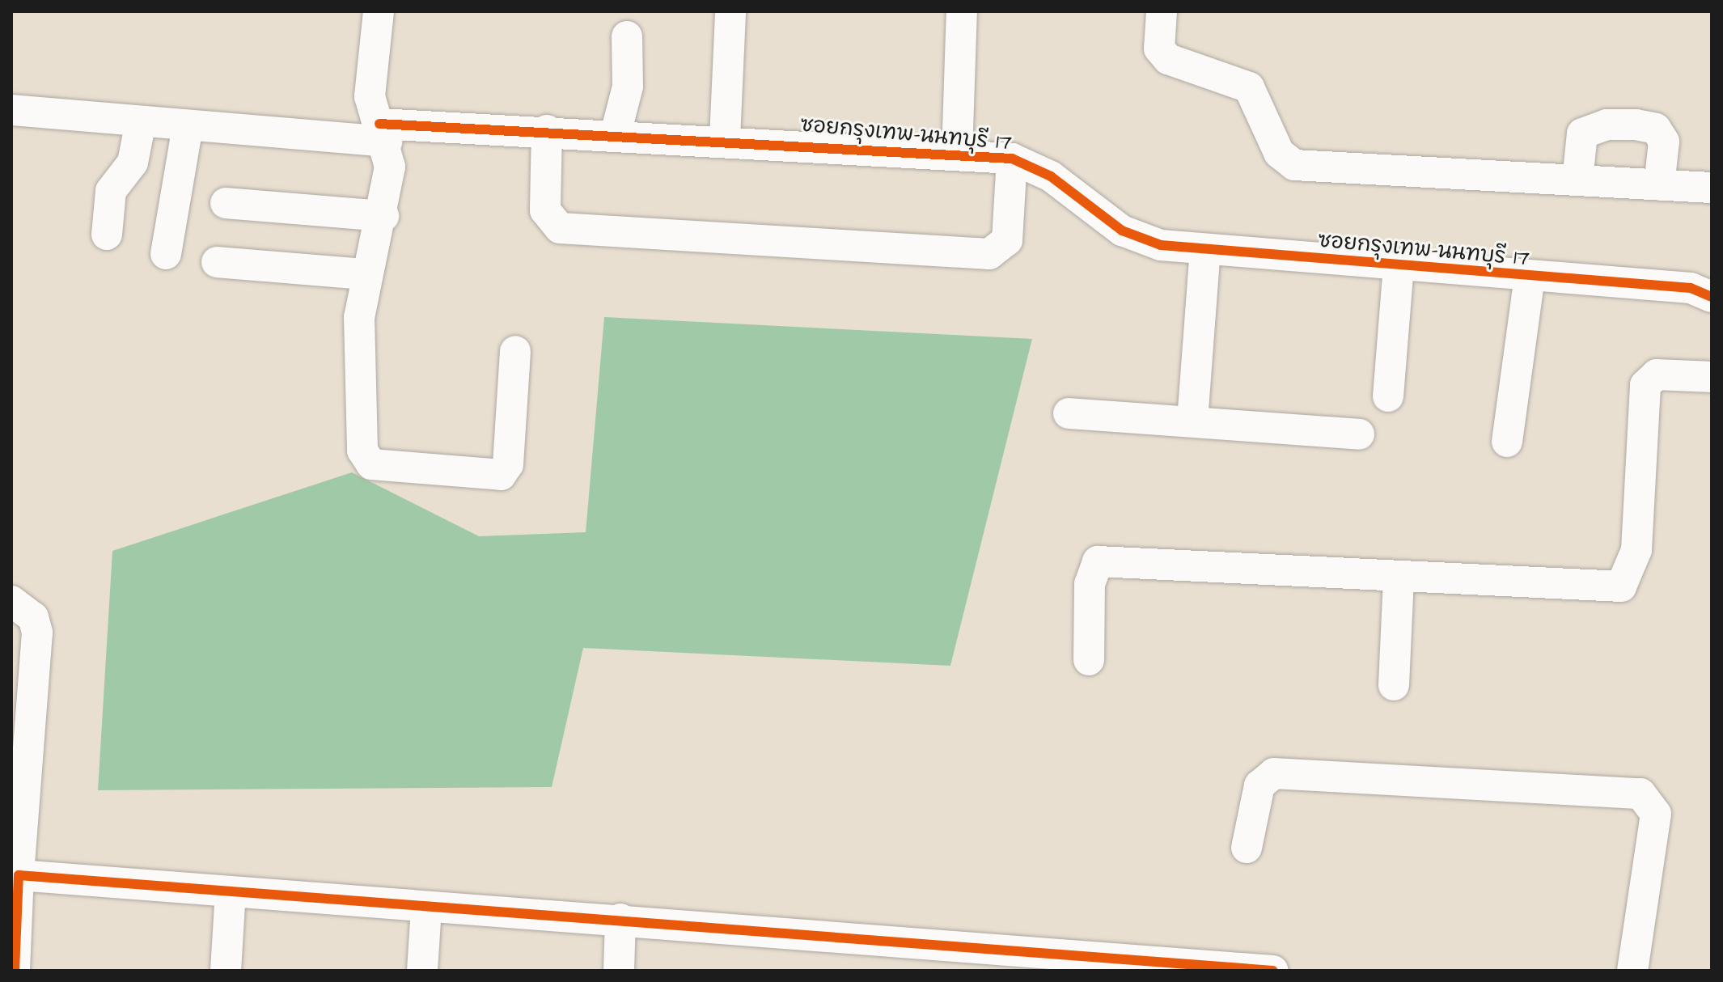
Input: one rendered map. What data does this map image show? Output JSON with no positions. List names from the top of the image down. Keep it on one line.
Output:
{"streets":{"street":["ซอยกรุงเทพ-นนทบุรี 17"]}}
